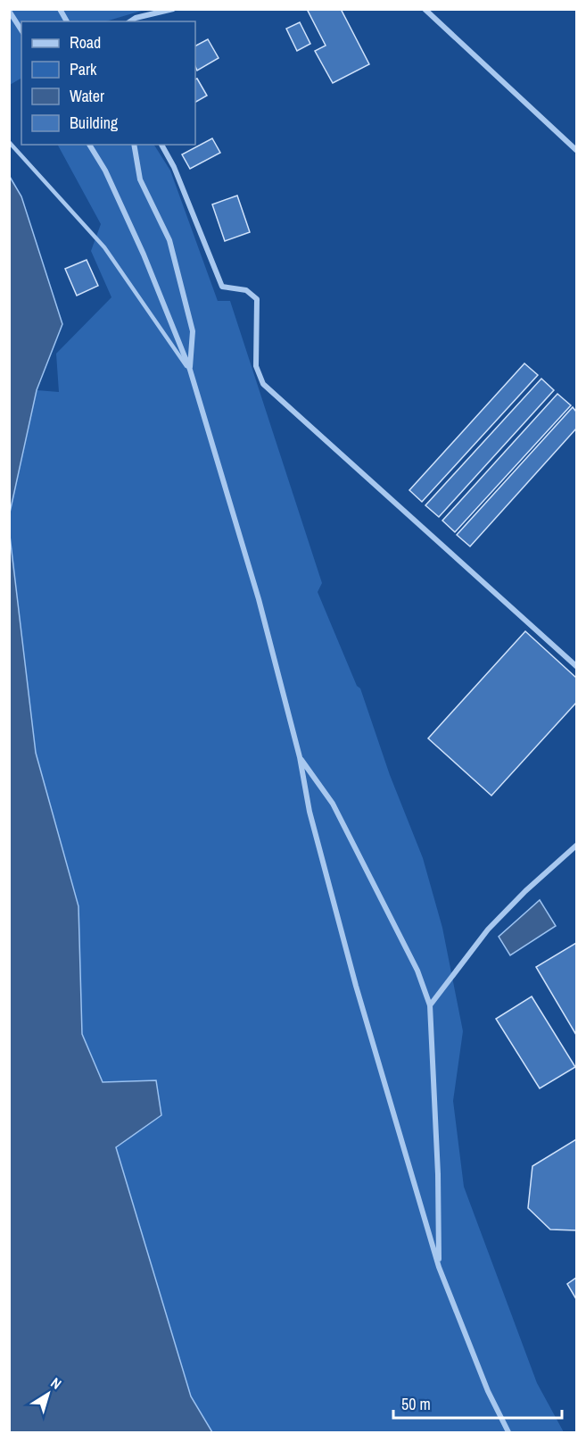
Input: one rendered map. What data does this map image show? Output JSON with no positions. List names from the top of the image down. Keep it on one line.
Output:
{"legend":["Road","Park","Water","Building"],"scale_bar":"50 m","north":"top right"}
